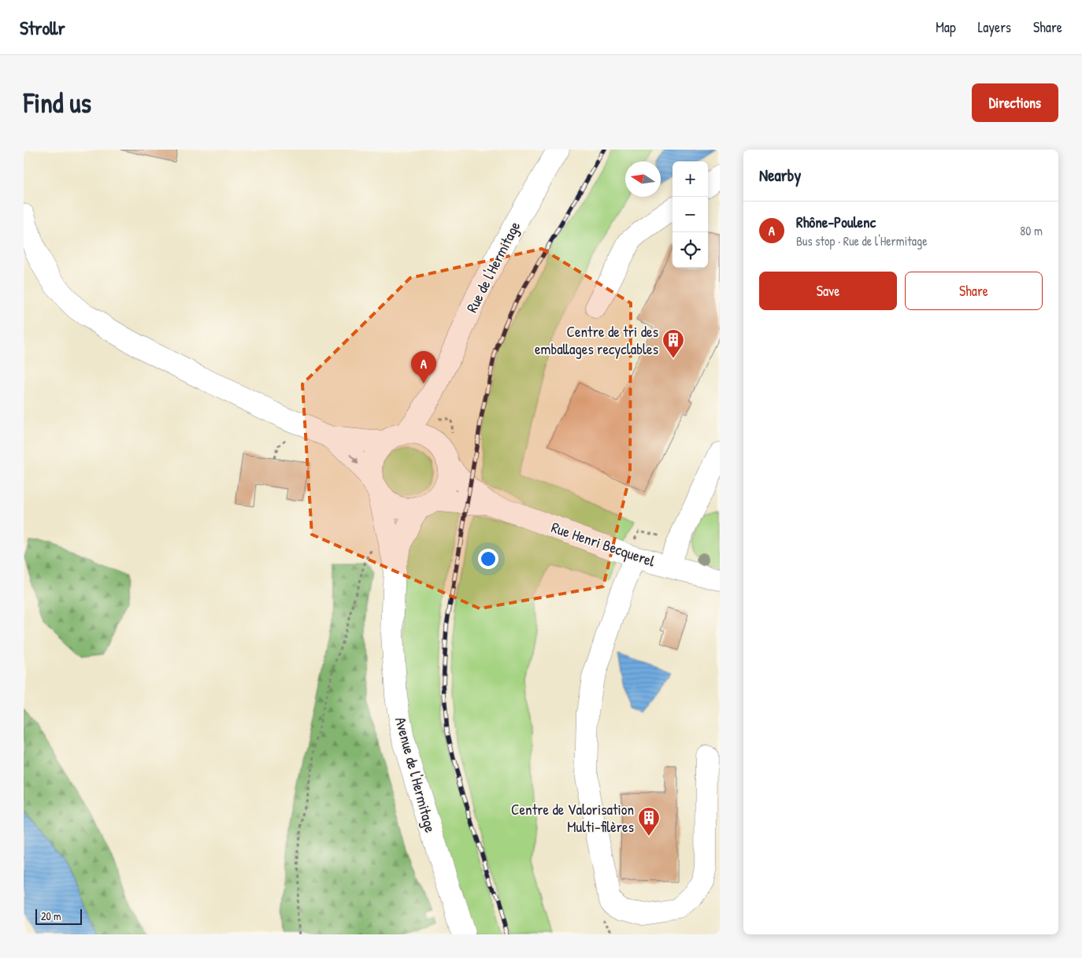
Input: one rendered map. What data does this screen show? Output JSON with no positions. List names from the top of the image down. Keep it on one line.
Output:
{"streets":{"street":["Rue de l'Hermitage","Rue Henri Becquerel","Avenue de l'Hermitage"]},"crossings":[["Rue de l'Hermitage","Rue Henri Becquerel"],["Rue de l'Hermitage","Avenue de l'Hermitage"],["Rue Henri Becquerel","Avenue de l'Hermitage"]],"places":{"building":["Centre de tri des emballages recyclables","Centre de Valorisation Multi-filères"]},"scale_bar":"20 m","north":"left","page":{"header":"Strollr","nav":["Map","Layers","Share"],"buttons":["Directions",["Save","Share"]],"title":"Find us","heading":"Nearby","map_buttons":["+","−"],"list":[{"mark":"A","name":"Rhône-Poulenc","note":"Bus stop · Rue de l'Hermitage","value":"80 m"}],"pins":"A","scale":"20 m"}}
